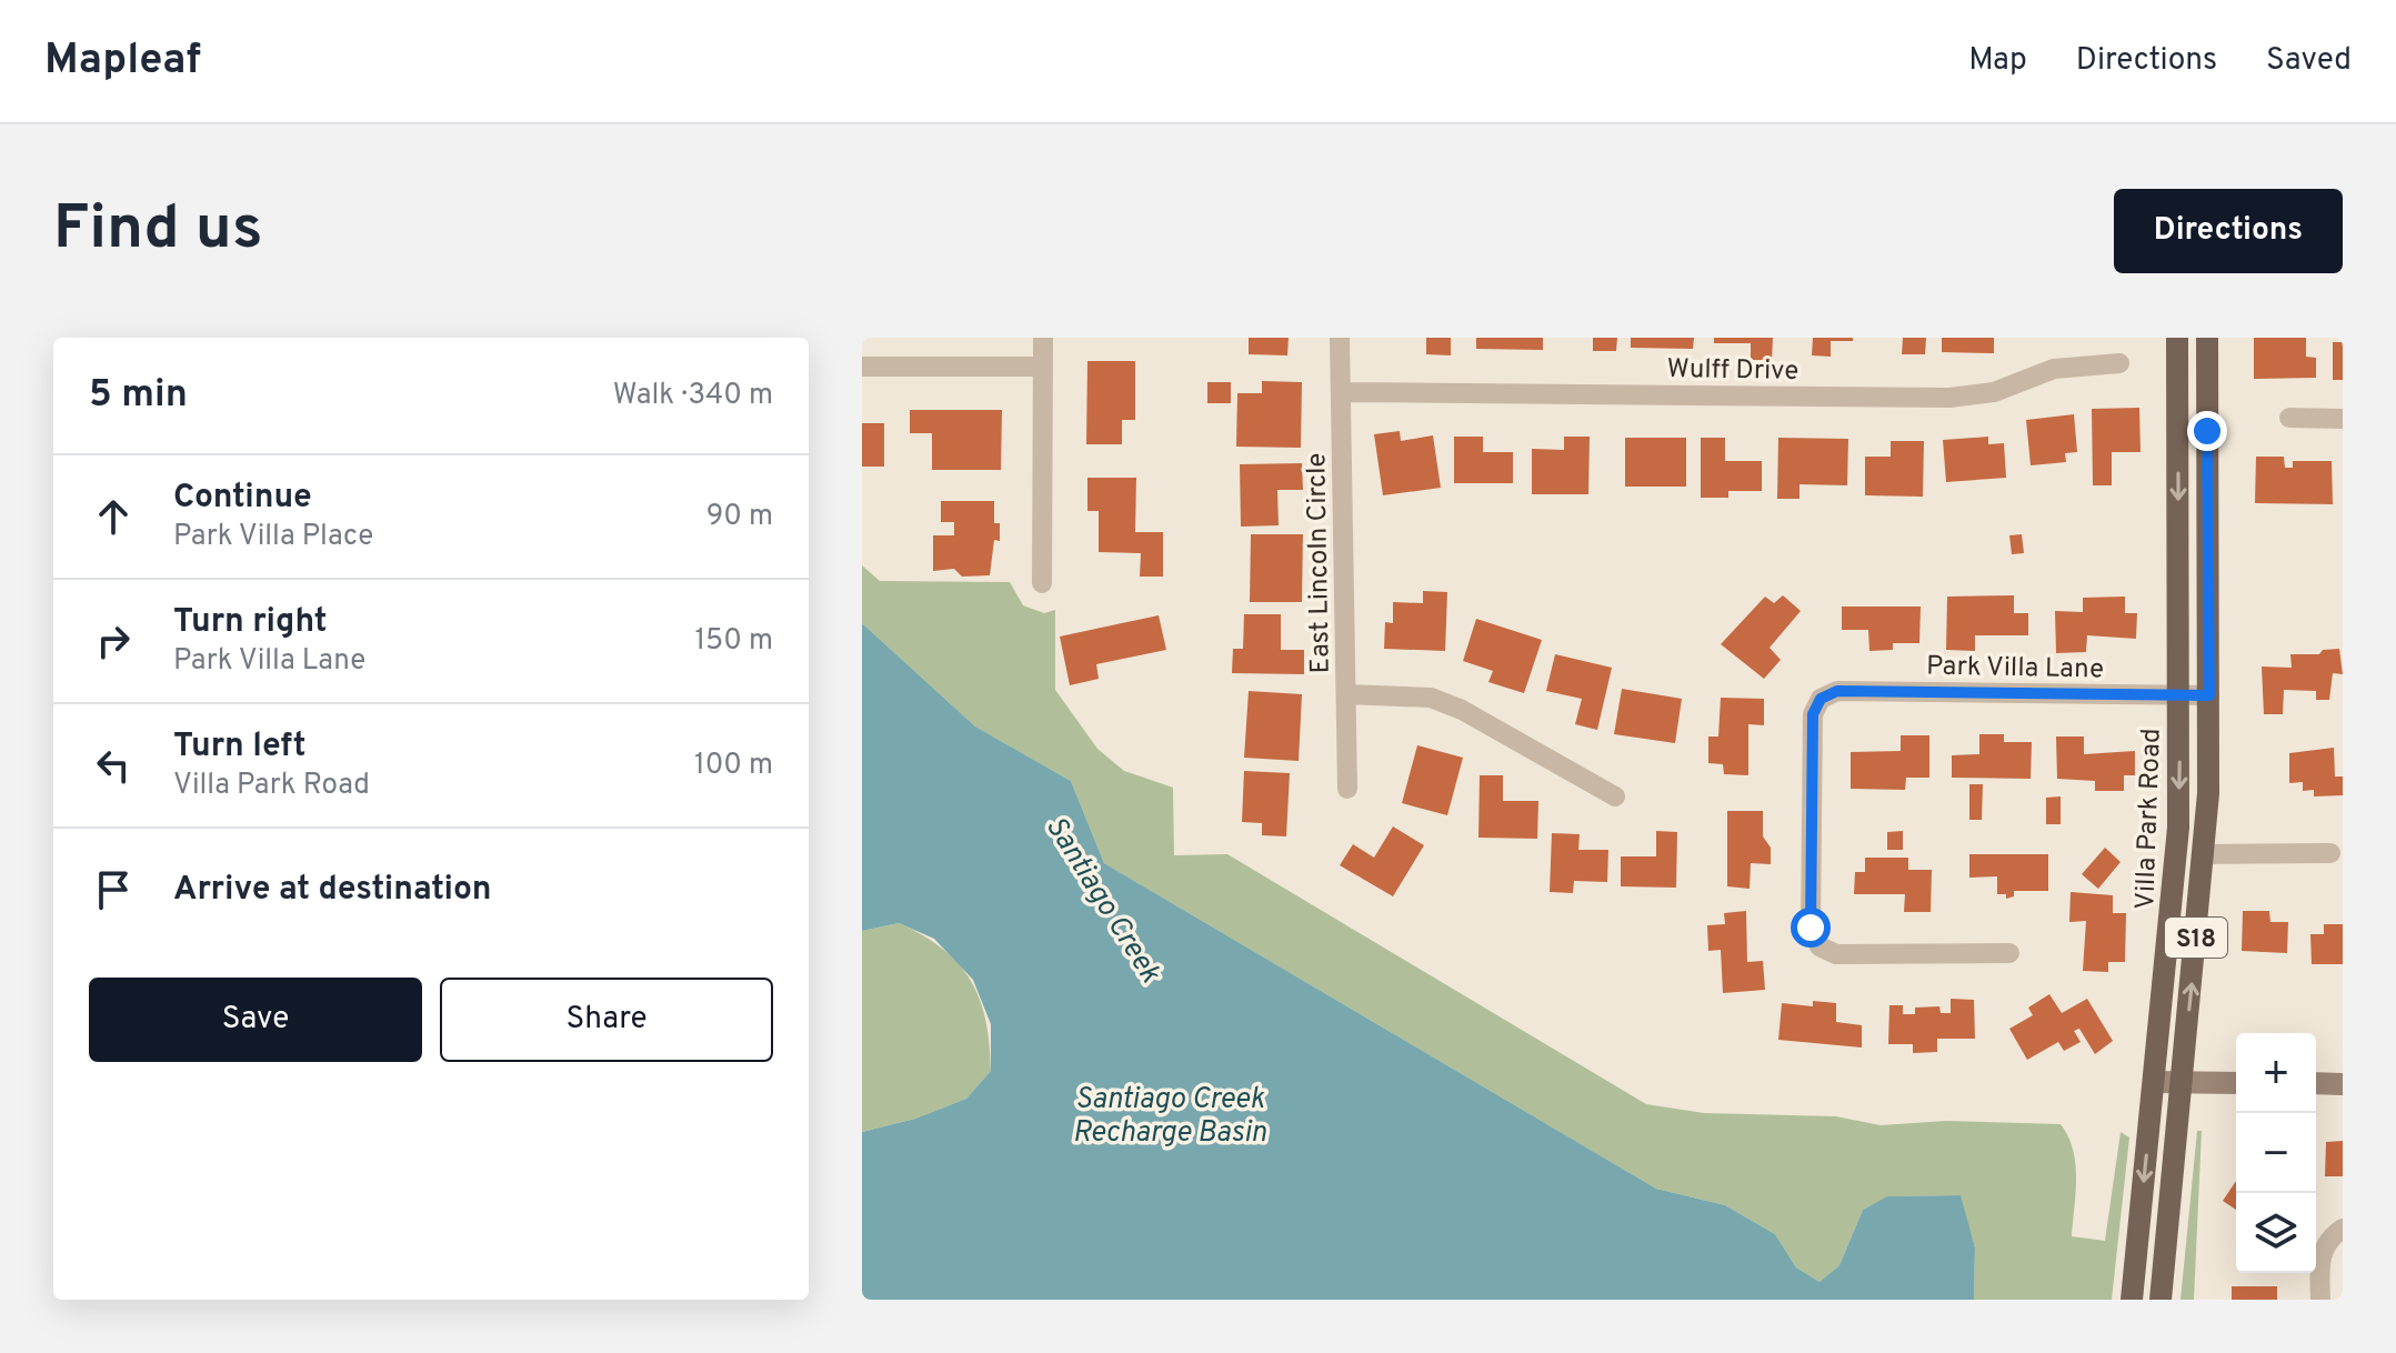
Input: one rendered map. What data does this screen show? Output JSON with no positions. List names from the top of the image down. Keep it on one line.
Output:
{"streets":{"main road":["Villa Park Road","S18"],"street":["Wulff Drive","East Lincoln Circle","Park Villa Lane"]},"crossings":[["Wulff Drive","East Lincoln Circle"],["Park Villa Lane","Villa Park Road"]],"water":["Santiago Creek","Santiago Creek Recharge Basin"],"page":{"header":"Mapleaf","nav":["Map","Directions","Saved"],"buttons":["Directions",["Save","Share"]],"title":"Find us","heading":["5 min","Walk · 340 m"],"list":[["Continue","Park Villa Place","90 m"],["Turn right","Park Villa Lane","150 m"],["Turn left","Villa Park Road","100 m"],"Arrive at destination"],"map_buttons":["+","−"]}}
